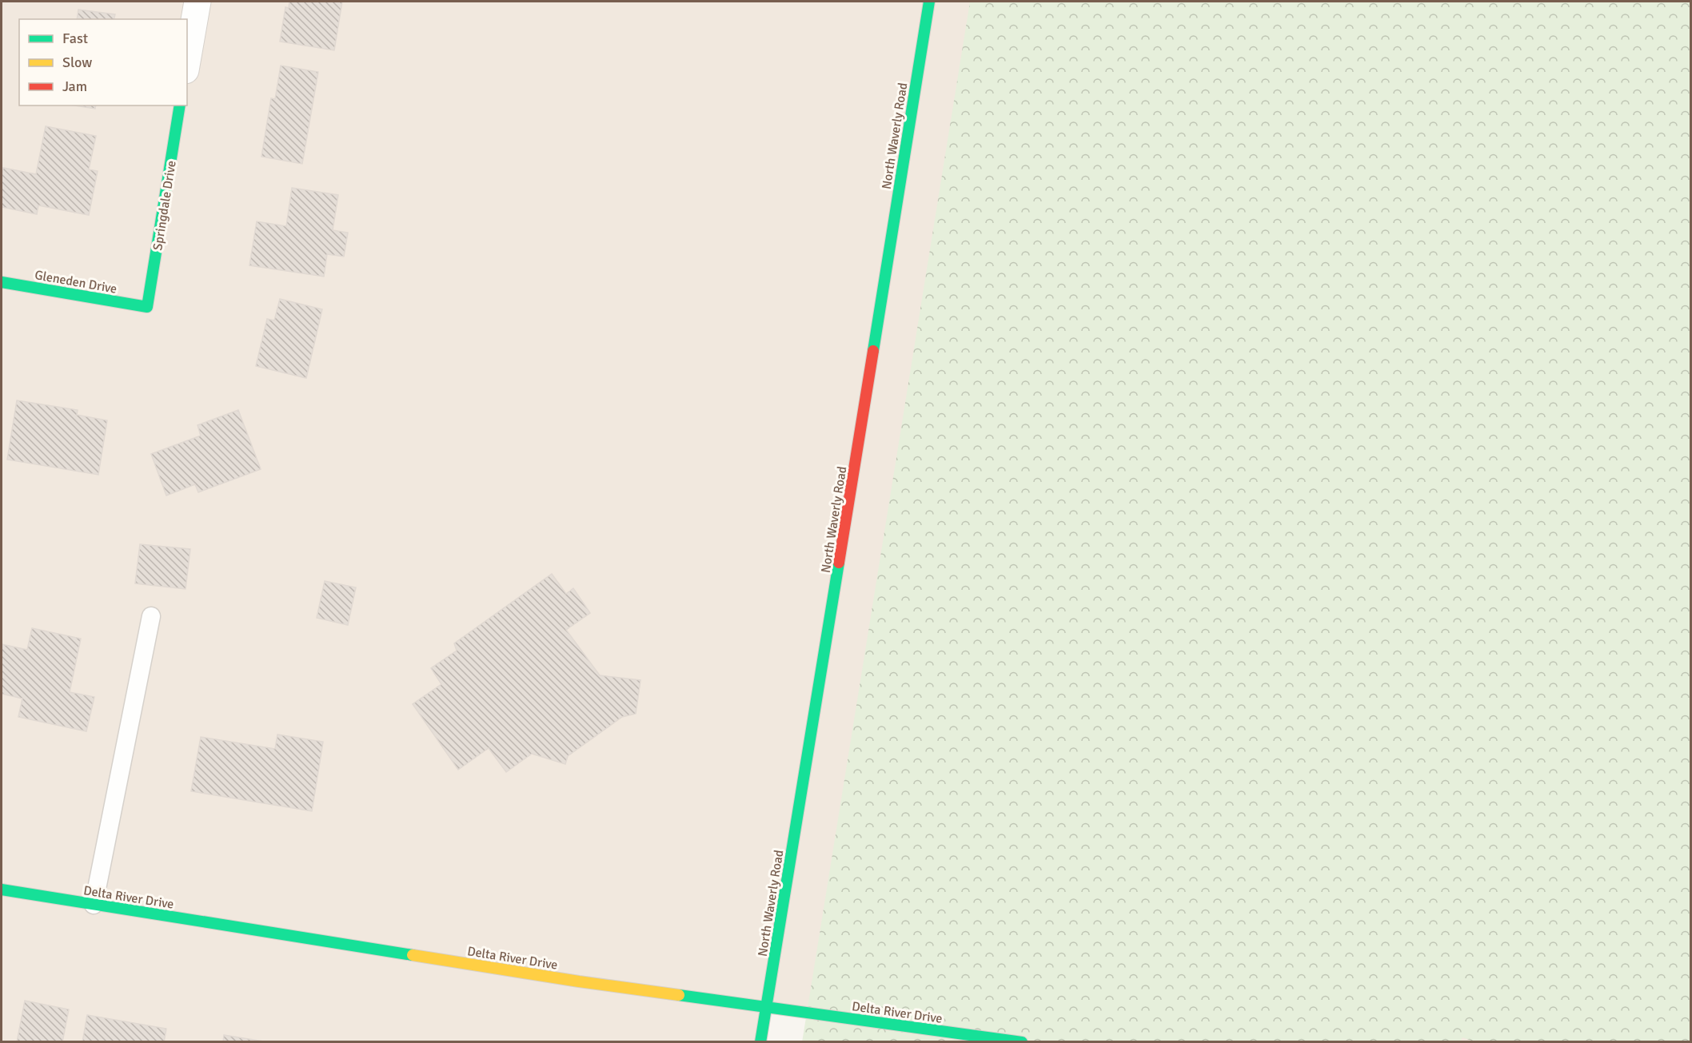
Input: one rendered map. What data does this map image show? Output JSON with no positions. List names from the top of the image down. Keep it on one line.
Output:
{"streets":{"street":["North Waverly Road","Springdale Drive","Gleneden Drive","Delta River Drive"]},"crossings":[["North Waverly Road","Delta River Drive"],["Springdale Drive","Gleneden Drive"]],"legend":["Fast","Slow","Jam"]}
